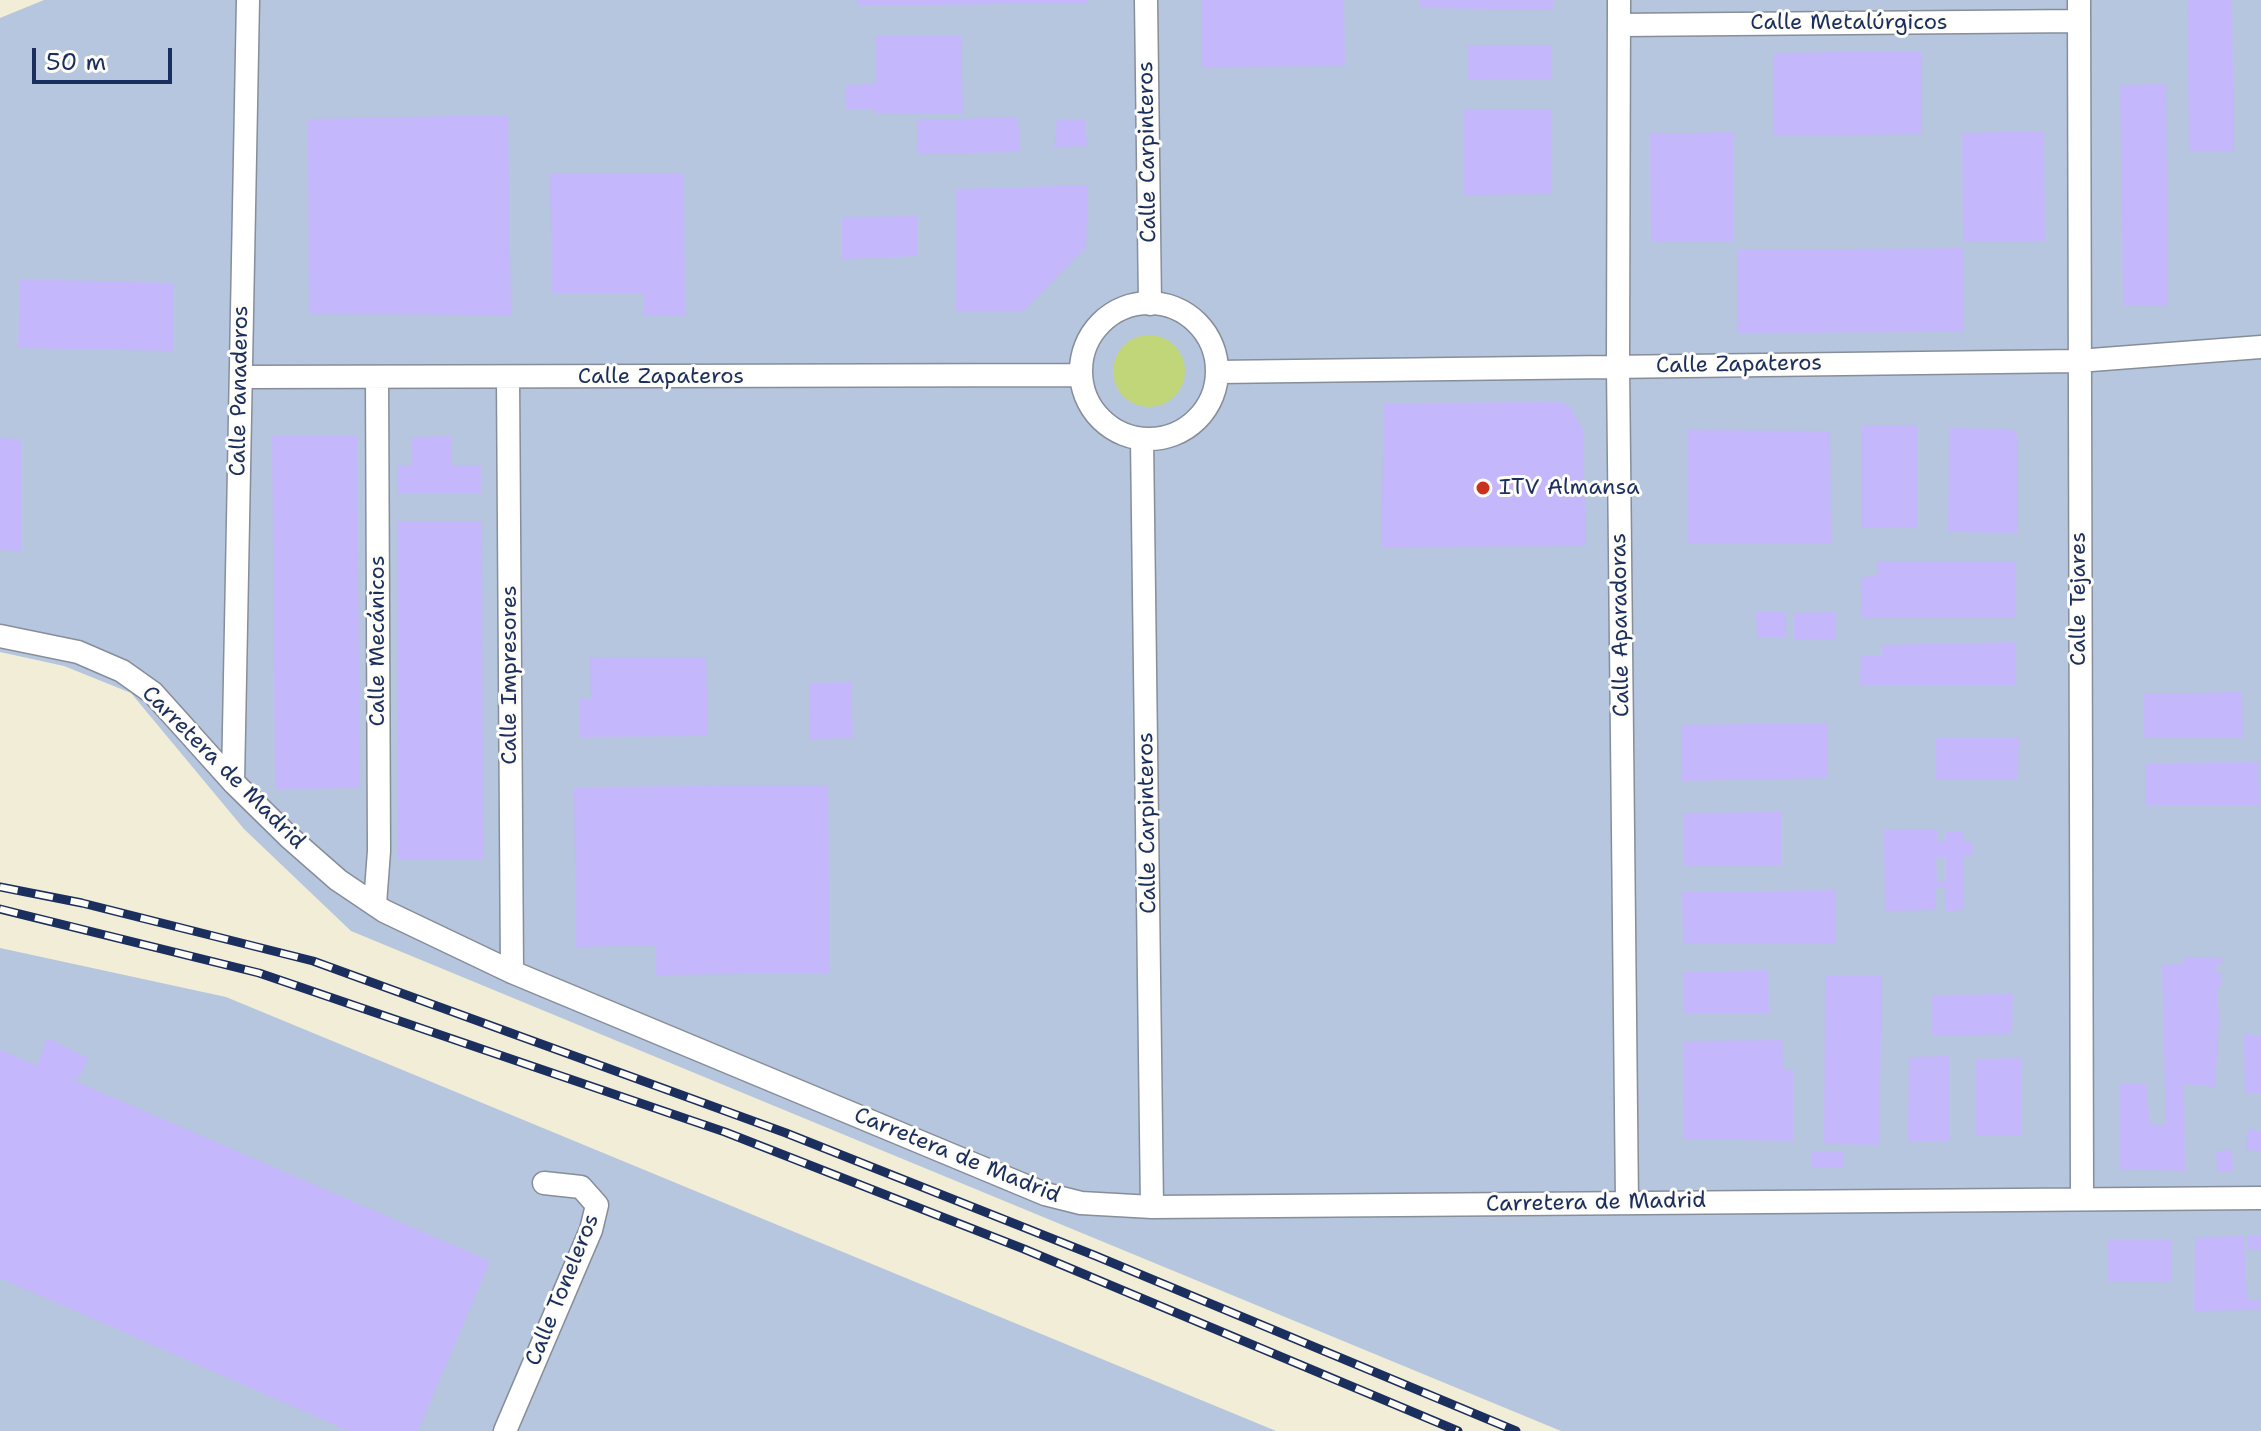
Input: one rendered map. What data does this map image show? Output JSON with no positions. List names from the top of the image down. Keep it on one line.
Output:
{"streets":{"street":["Calle Metalúrgicos","Calle Carpinteros","Calle Zapateros","Calle Panaderos","Calle Tejares","Calle Aparadoras","Calle Mecánicos","Calle Impresores","Carretera de Madrid","Calle Toneleros"]},"crossings":[["Calle Metalúrgicos","Calle Tejares"],["Calle Metalúrgicos","Calle Aparadoras"],["Calle Carpinteros","Calle Zapateros"],["Calle Carpinteros","Carretera de Madrid"],["Calle Zapateros","Calle Panaderos"],["Calle Zapateros","Calle Tejares"],["Calle Zapateros","Calle Aparadoras"],["Calle Zapateros","Calle Mecánicos"],["Calle Zapateros","Calle Impresores"],["Calle Panaderos","Carretera de Madrid"],["Calle Tejares","Carretera de Madrid"],["Calle Aparadoras","Carretera de Madrid"],["Calle Mecánicos","Carretera de Madrid"],["Calle Impresores","Carretera de Madrid"]],"places":["ITV Almansa"],"scale_bar":"50 m"}
